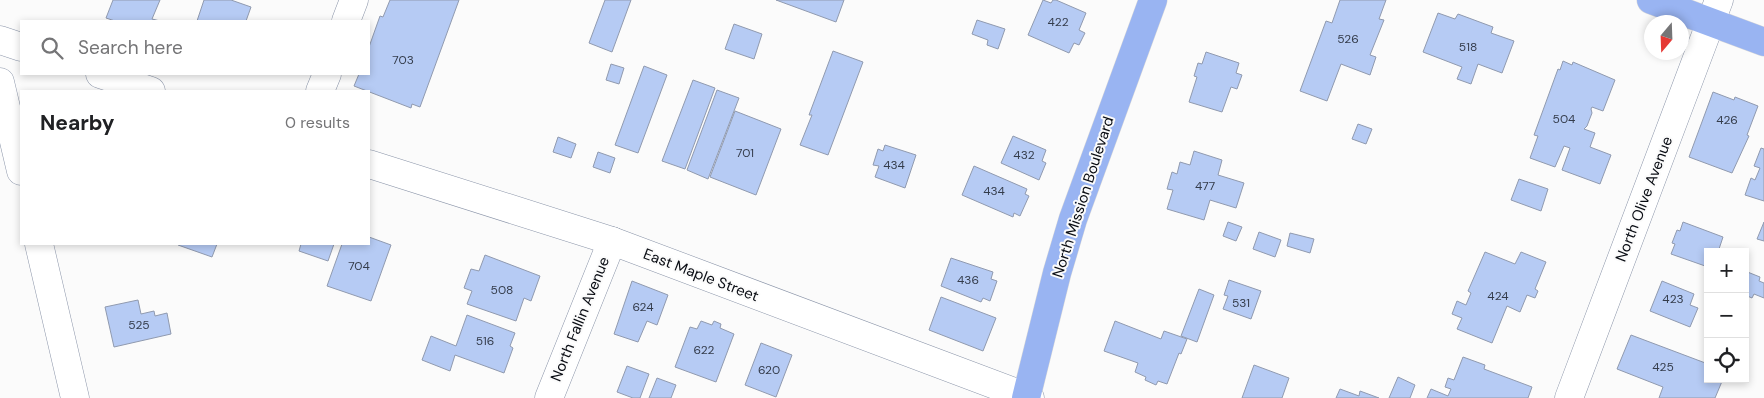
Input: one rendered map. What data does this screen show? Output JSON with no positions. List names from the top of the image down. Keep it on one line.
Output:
{"streets":{"main road":["North Mission Boulevard"],"street":["North Olive Avenue","East Maple Street","North Fallin Avenue"]},"crossings":[["North Mission Boulevard","East Maple Street"],["East Maple Street","North Fallin Avenue"]],"house_numbers":["422","526","518","703","504","426","701","432","434","477","434","704","436","508","424","423","531","624","525","516","622","425","620"],"north":"bottom","page":{"search":"Search here","heading":["Nearby","0 results"],"map_buttons":["+","−"]}}
